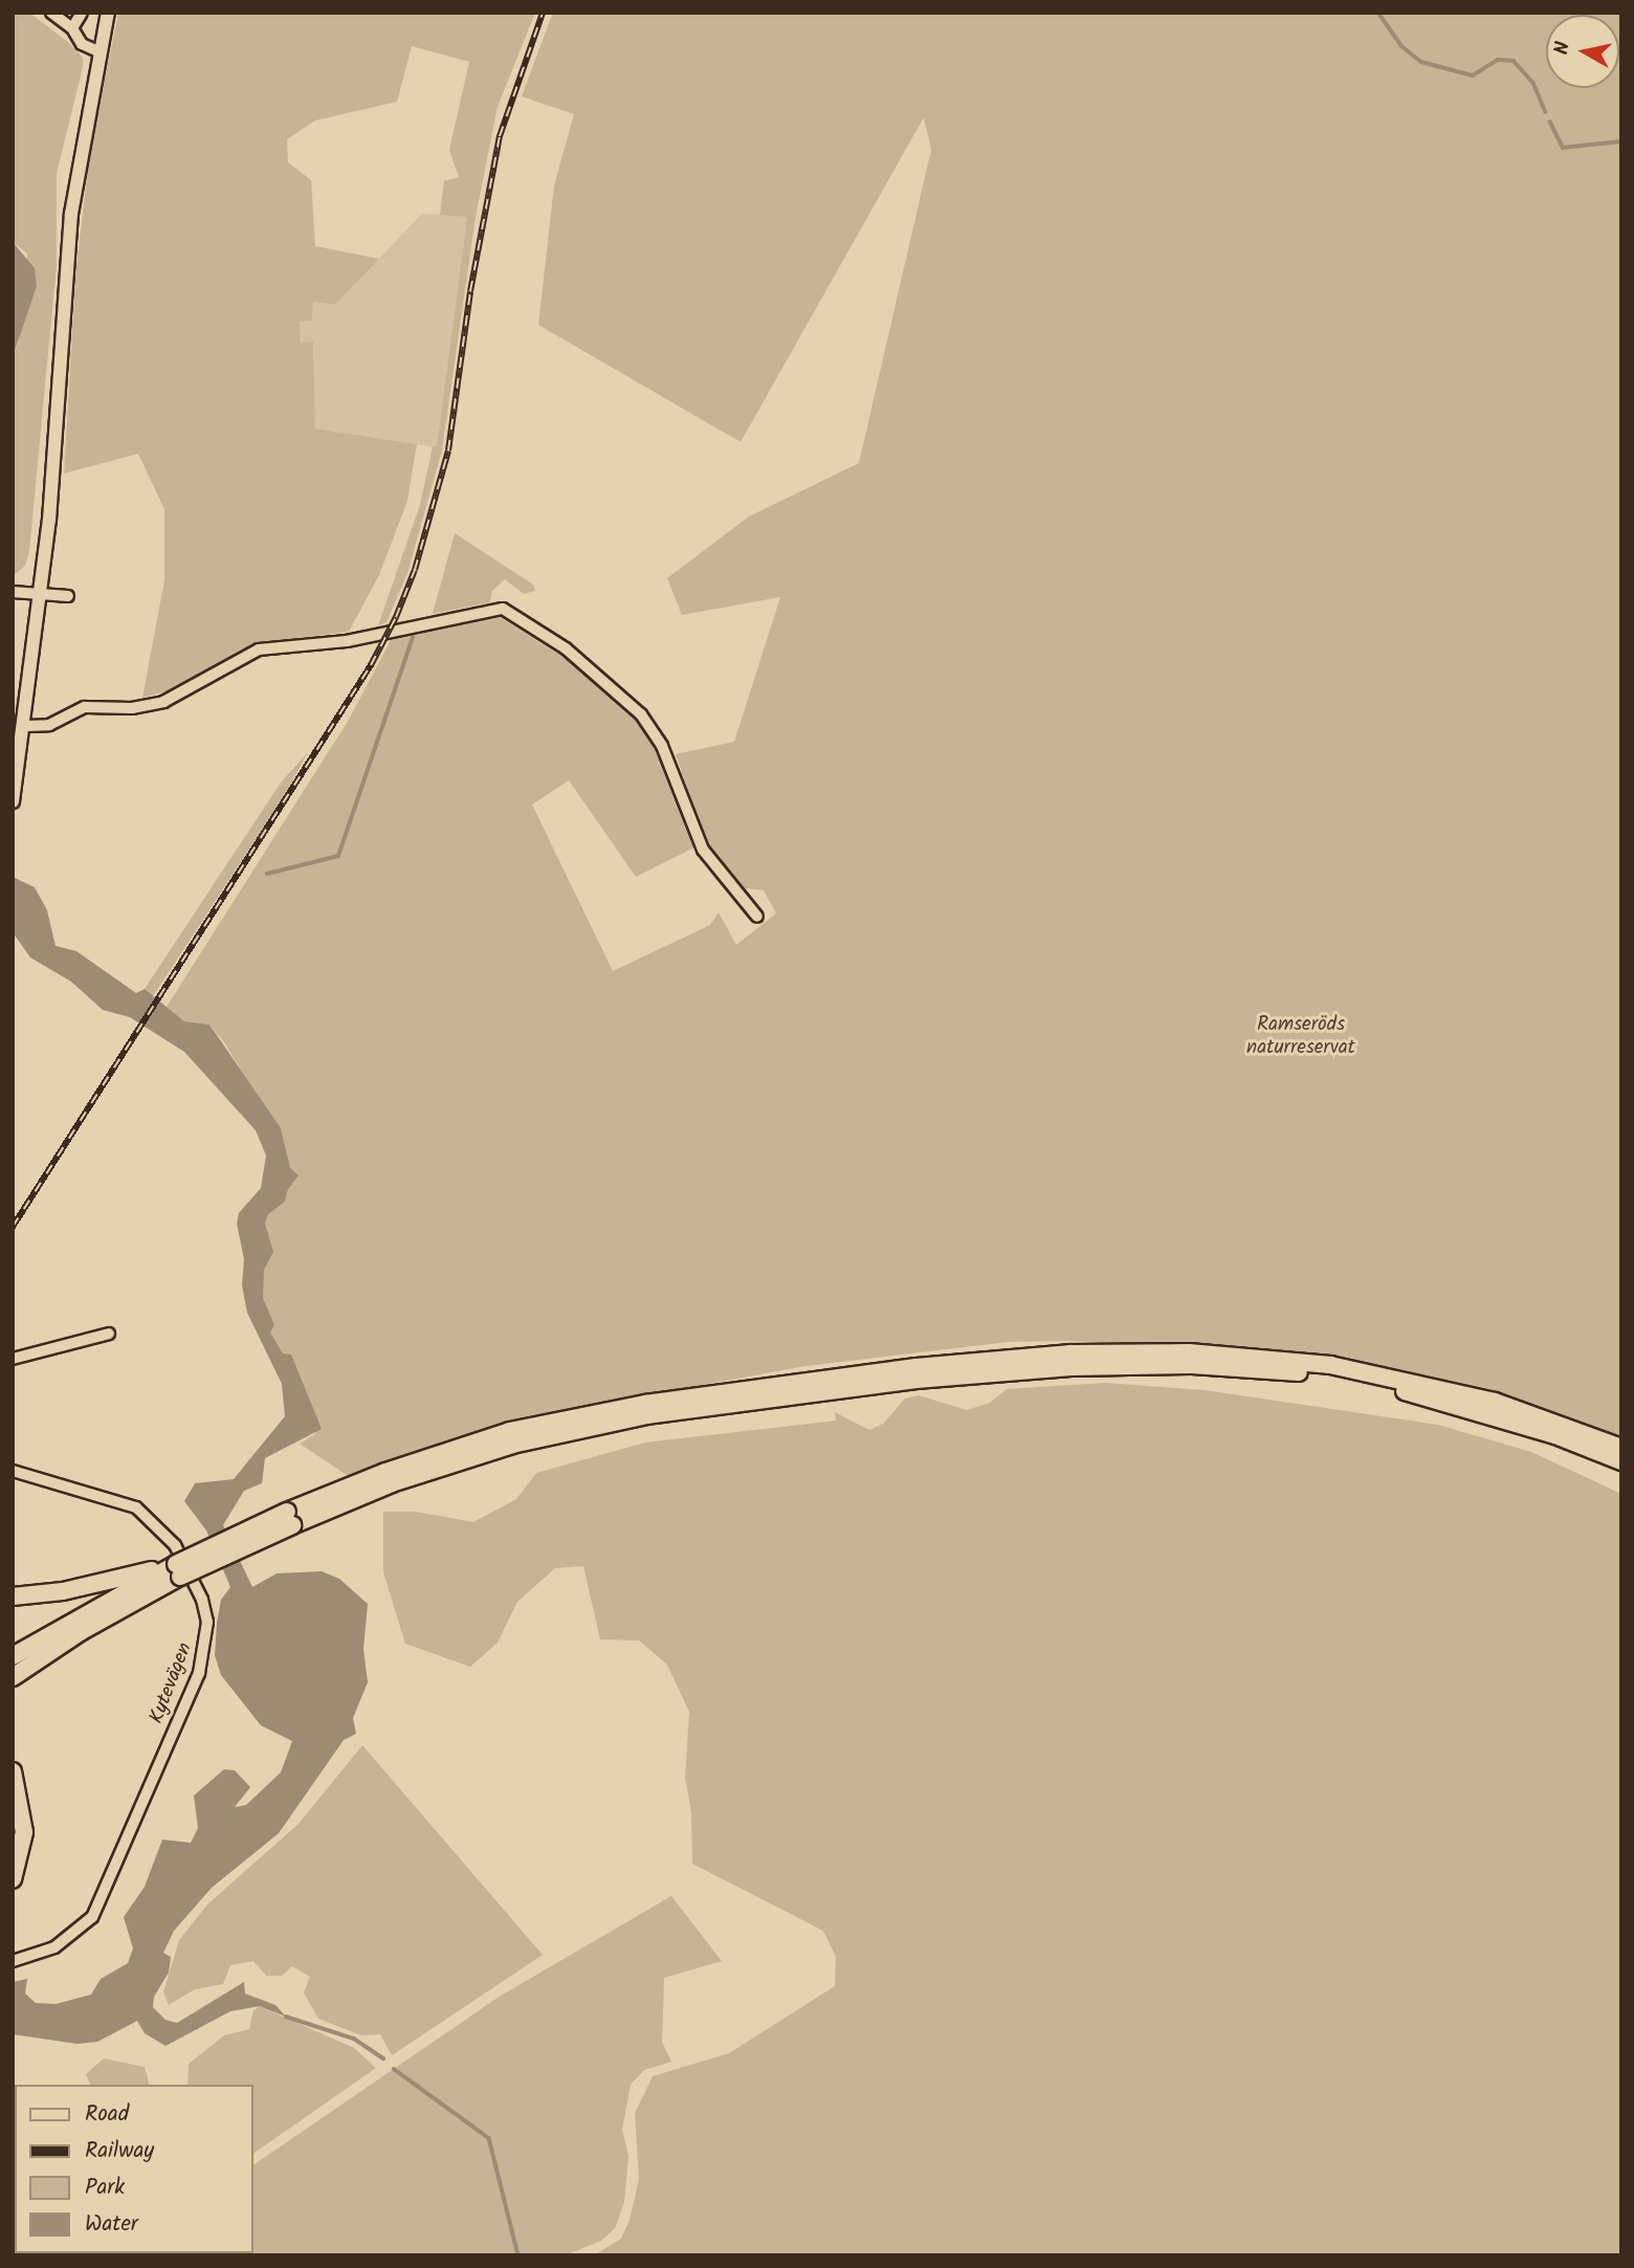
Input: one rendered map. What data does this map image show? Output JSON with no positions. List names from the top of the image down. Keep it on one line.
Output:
{"streets":{"street":["Kytevägen"]},"parks":["Ramseröds naturreservat"],"legend":["Road","Railway","Park","Water"],"north":"left"}
